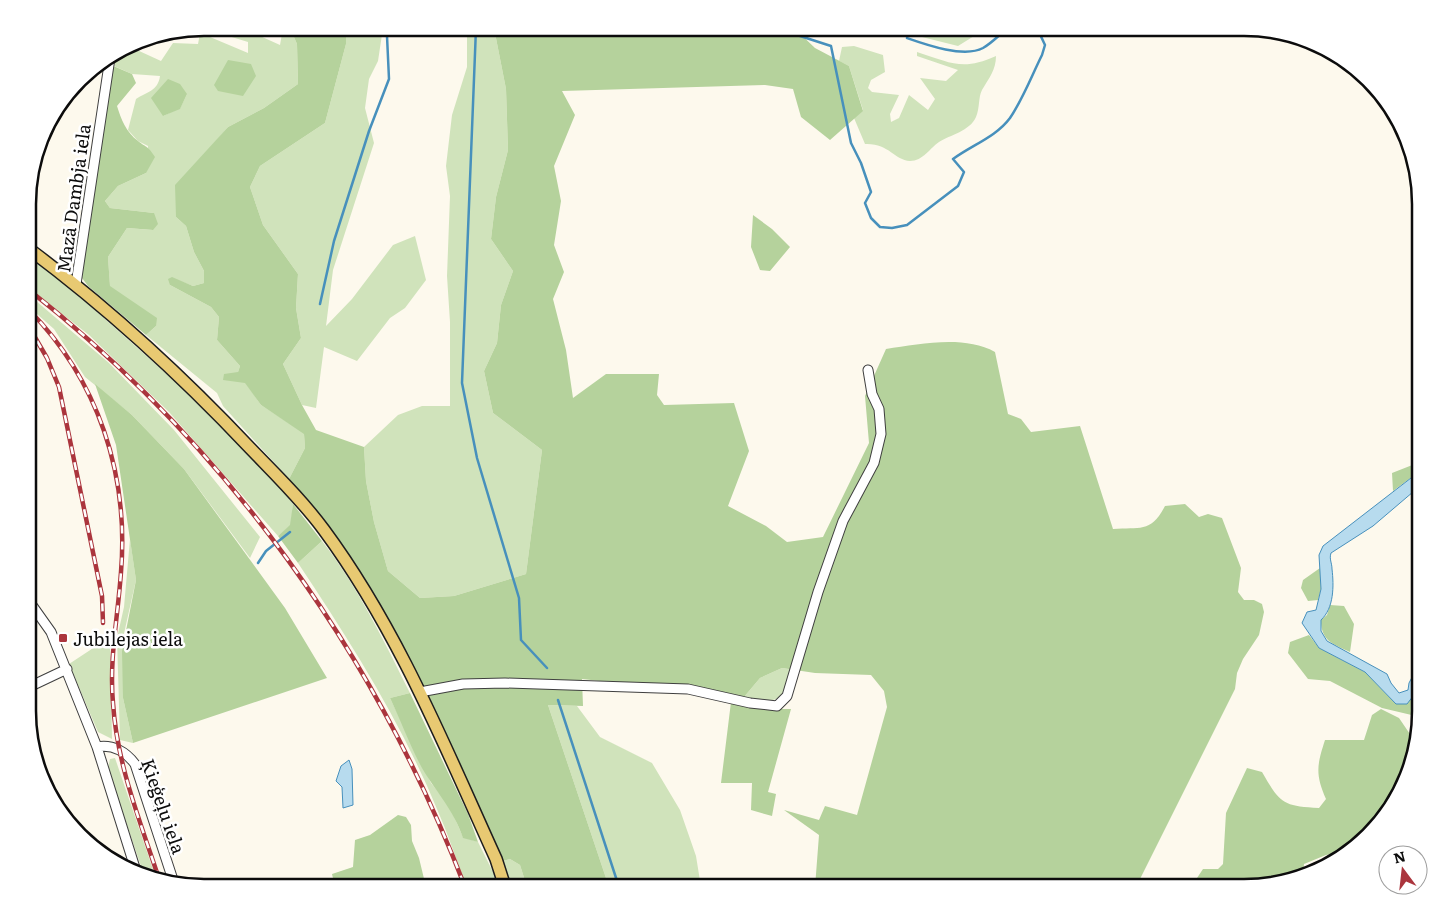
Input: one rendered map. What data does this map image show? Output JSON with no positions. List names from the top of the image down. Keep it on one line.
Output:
{"streets":{"street":["Mazā Dambja iela","Ķieģeļu iela"]},"places":{"transit":["Jubilejas iela"]},"north":"top"}
